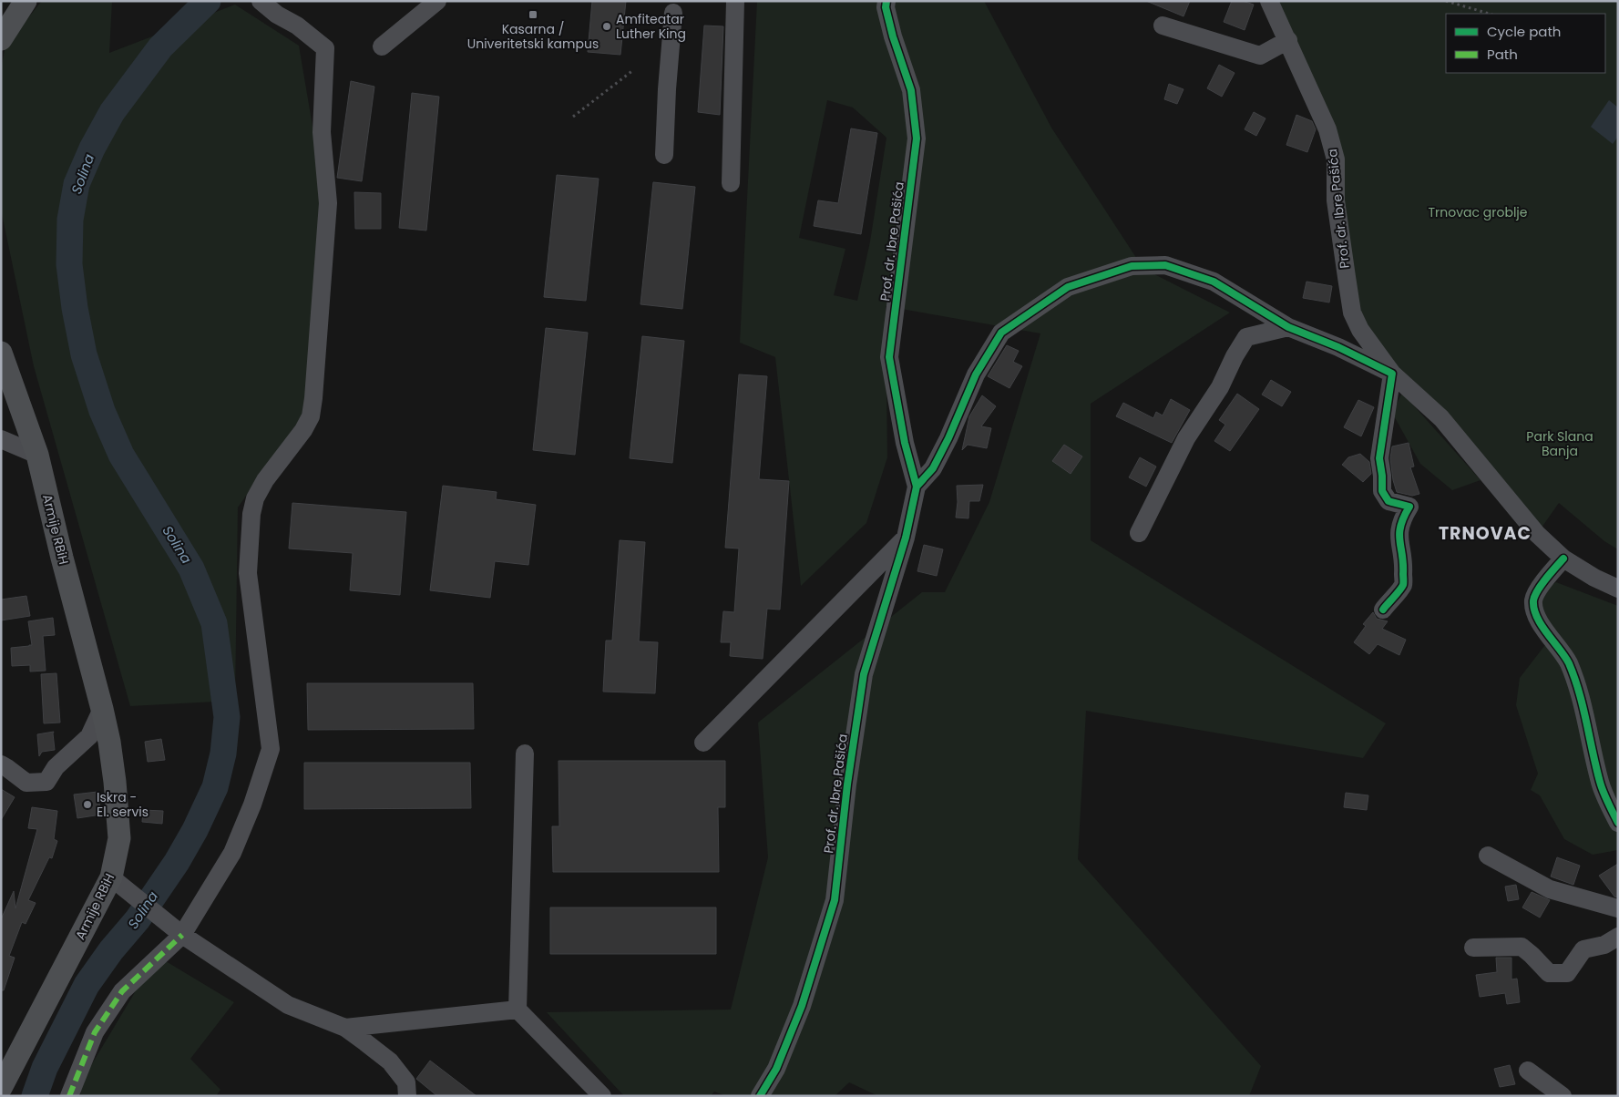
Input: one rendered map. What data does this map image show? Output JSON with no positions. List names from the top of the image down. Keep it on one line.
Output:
{"streets":{"main road":["Armije RBiH"],"street":["Prof. dr. Ibre Pašića"]},"districts":["TRNOVAC"],"water":["Solina"],"parks":["Trnovac groblje","Park Slana Banja"],"places":{"transit":["Kasarna / Univeritetski kampus"],"other":["Amfiteatar Luther King","Iskra - El. servis"]},"legend":["Cycle path","Path"]}
